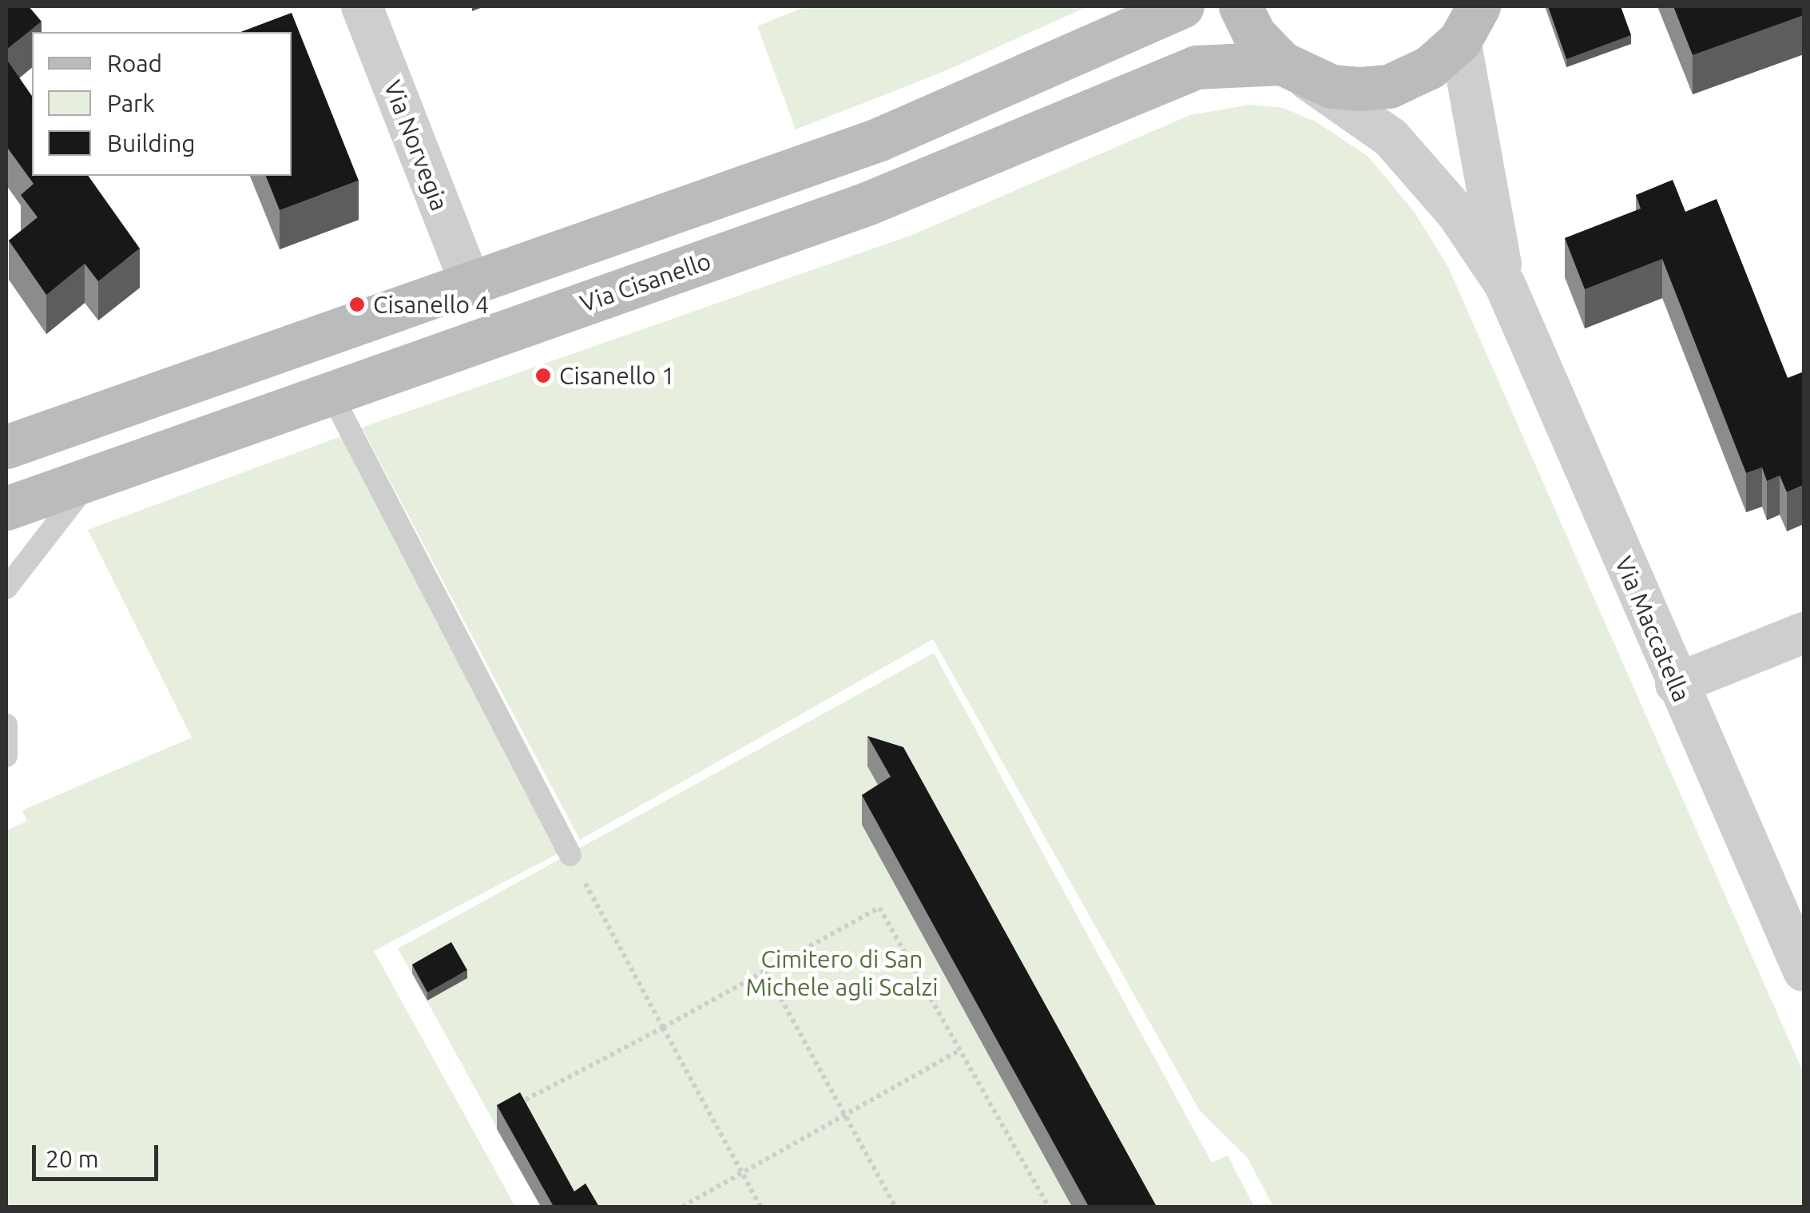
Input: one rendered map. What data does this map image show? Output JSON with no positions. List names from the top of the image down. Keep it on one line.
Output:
{"streets":{"main road":["Via Cisanello"],"street":["Via Norvegia","Via Maccatella"]},"crossings":[["Via Cisanello","Via Maccatella"]],"parks":["Cimitero di San Michele agli Scalzi"],"places":["Cisanello 4","Cisanello 1"],"legend":["Road","Park","Building"],"scale_bar":"20 m"}
